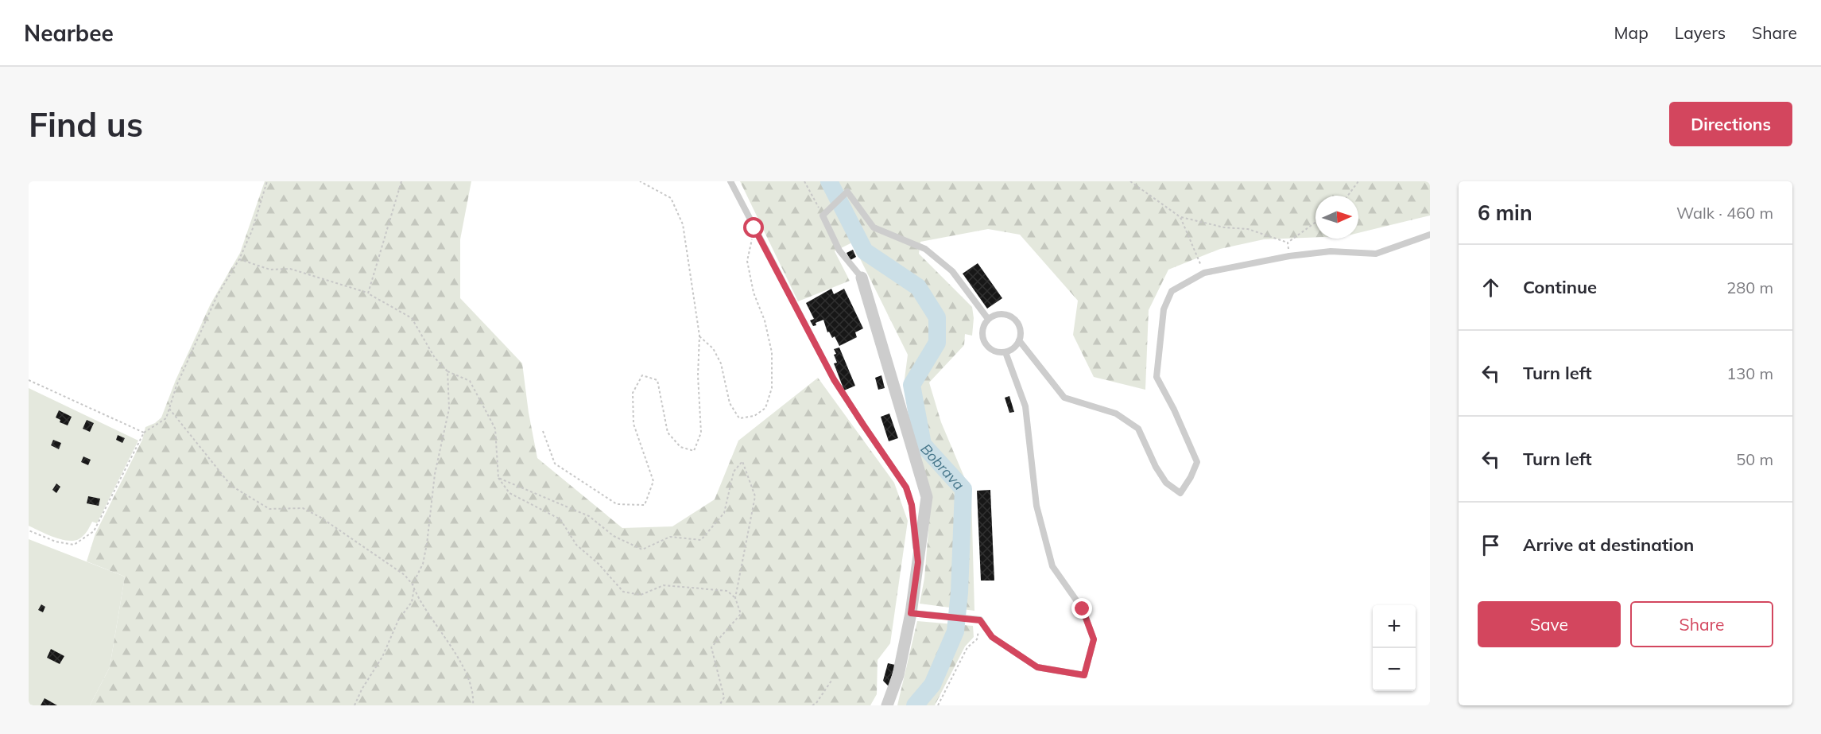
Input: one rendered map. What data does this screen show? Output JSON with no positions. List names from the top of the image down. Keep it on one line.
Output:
{"water":["Bobrava"],"north":"right","page":{"header":"Nearbee","nav":["Map","Layers","Share"],"buttons":["Directions",["Save","Share"]],"title":"Find us","heading":["6 min","Walk · 460 m"],"list":[["Continue","280 m"],["Turn left","130 m"],["Turn left","50 m"],"Arrive at destination"],"map_buttons":["+","−"]}}
